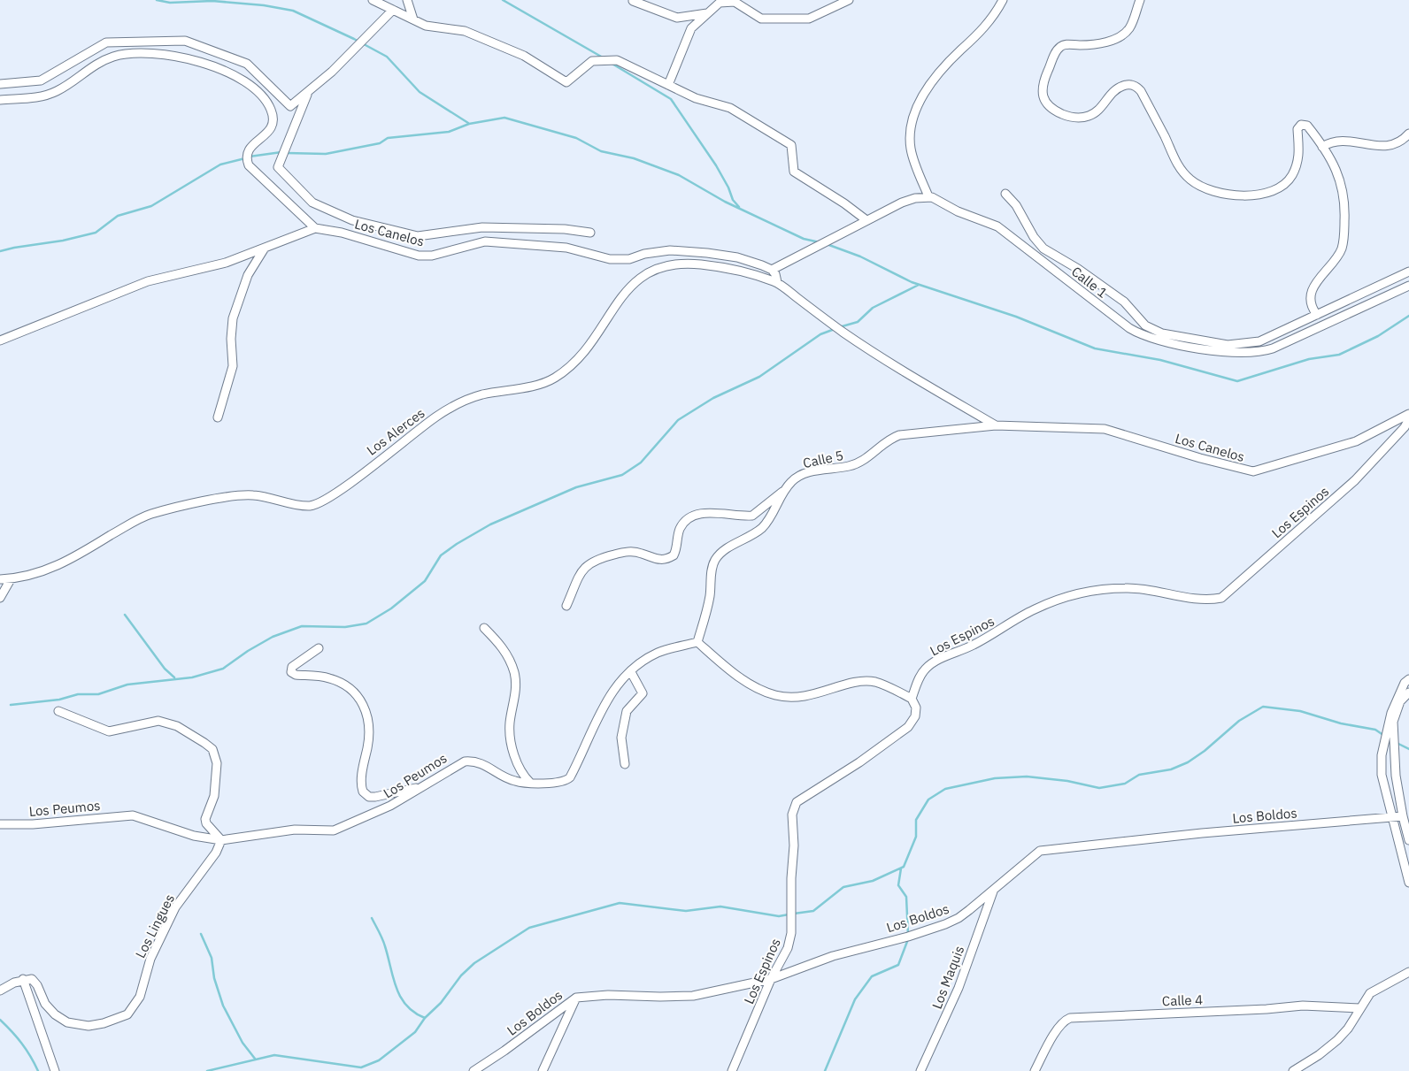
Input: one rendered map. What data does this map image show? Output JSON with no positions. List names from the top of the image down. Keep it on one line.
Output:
{"streets":{"street":["Los Canelos","Calle 1","Los Alerces","Calle 5","Los Espinos","Los Peumos","Los Boldos","Los Lingues","Los Maquis","Calle 4"]},"crossings":[["Los Canelos","Calle 5"],["Calle 5","Los Peumos"],["Los Espinos","Los Boldos"],["Los Peumos","Los Lingues"],["Los Boldos","Los Maquis"]]}
